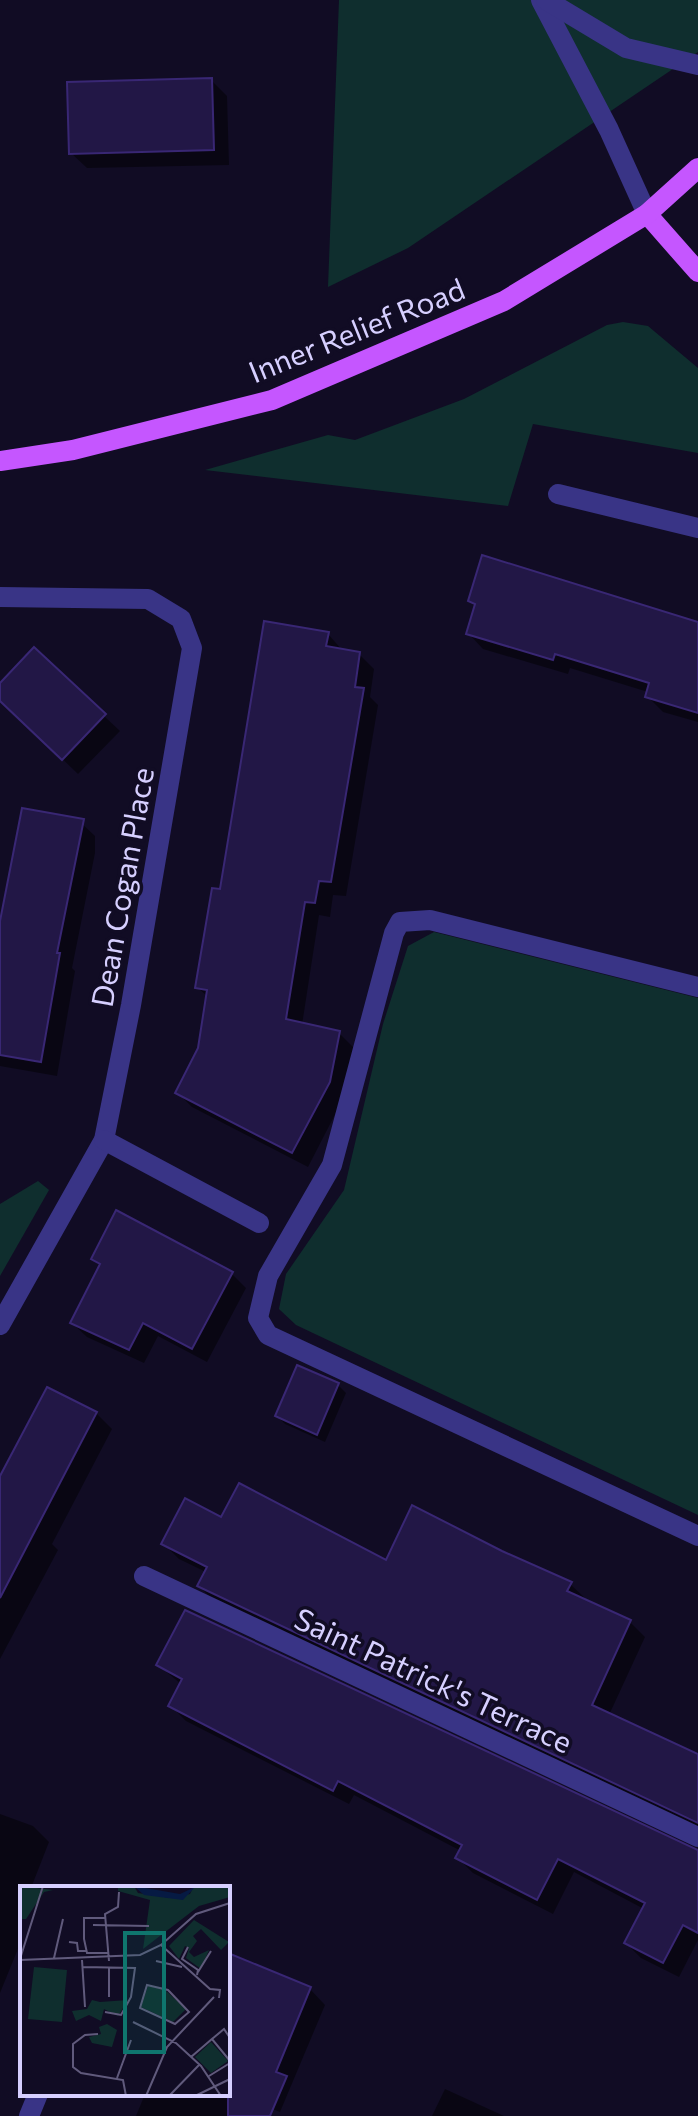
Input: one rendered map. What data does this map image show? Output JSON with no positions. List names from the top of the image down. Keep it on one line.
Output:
{"streets":{"main road":["Inner Relief Road"],"street":["Dean Cogan Place","Saint Patrick's Terrace"]}}
